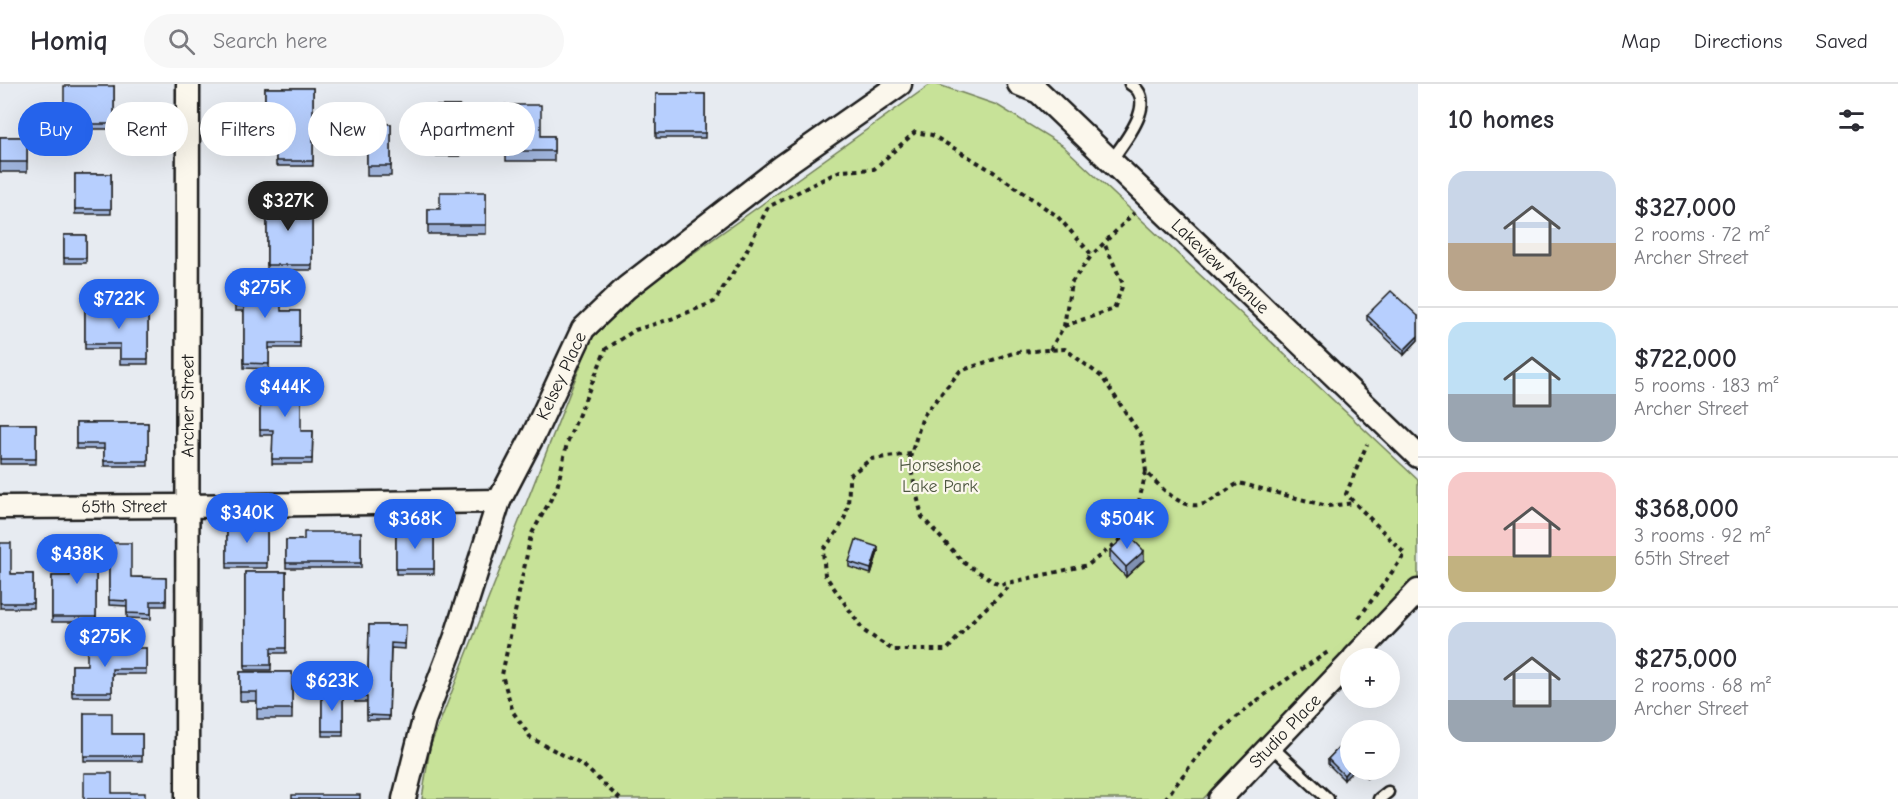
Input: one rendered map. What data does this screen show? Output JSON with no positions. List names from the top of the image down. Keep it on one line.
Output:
{"streets":{"street":["Lakeview Avenue","Kelsey Place","Archer Street","65th Street","Studio Place"]},"crossings":[["Kelsey Place","65th Street"],["Archer Street","65th Street"]],"parks":["Horseshoe Lake Park"],"page":{"header":"Homiq","search":"Search here","nav":["Map","Directions","Saved"],"heading":"10 homes","chip":["Buy","Rent","Filters","New","Apartment"],"list":[{"name":"$327,000","note":"2 rooms · 72 m² · Archer Street"},{"name":"$722,000","note":"5 rooms · 183 m² · Archer Street"},{"name":"$368,000","note":"3 rooms · 92 m² · 65th Street"},{"name":"$275,000","note":"2 rooms · 68 m² · Archer Street"}],"price":["$327K","$275K","$722K","$444K","$340K","$368K","$504K","$438K","$275K","$623K"],"map_buttons":["+","−"]}}
